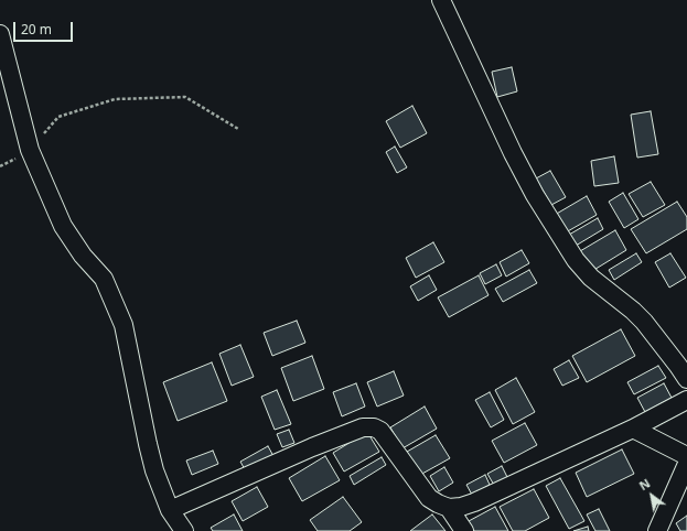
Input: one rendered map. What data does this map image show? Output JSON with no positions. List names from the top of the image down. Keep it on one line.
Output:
{"scale_bar":"20 m","north":"top left"}
